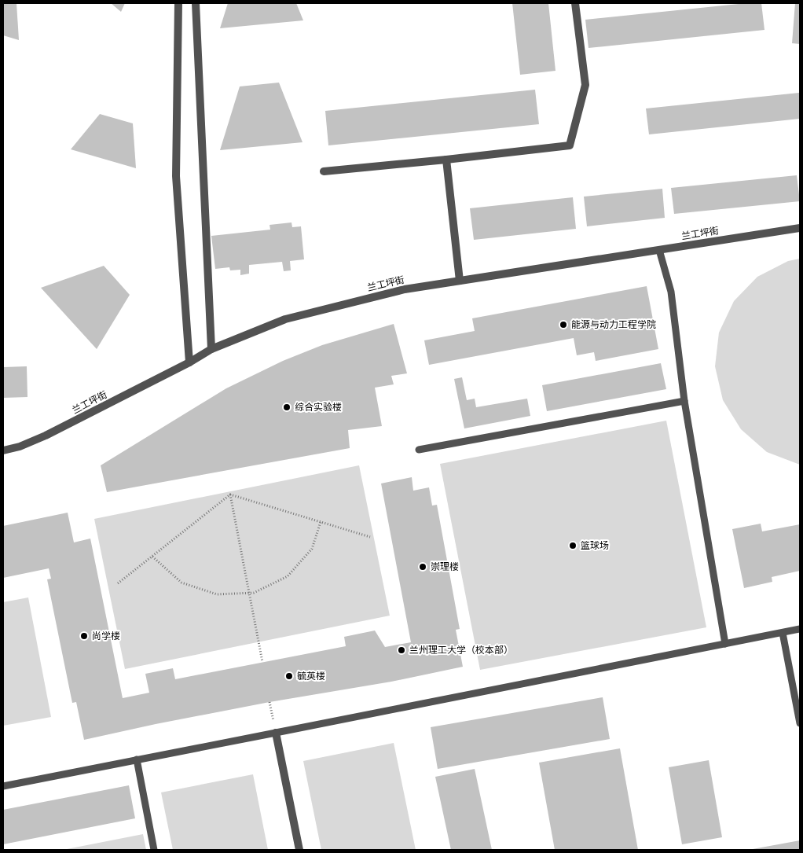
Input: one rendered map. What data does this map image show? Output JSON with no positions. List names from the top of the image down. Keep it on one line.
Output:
{"streets":{"street":["兰工坪街"]},"places":["能源与动力工程学院","综合实验楼","篮球场","崇理楼","尚学楼","兰州理工大学（校本部）","毓英楼"]}
